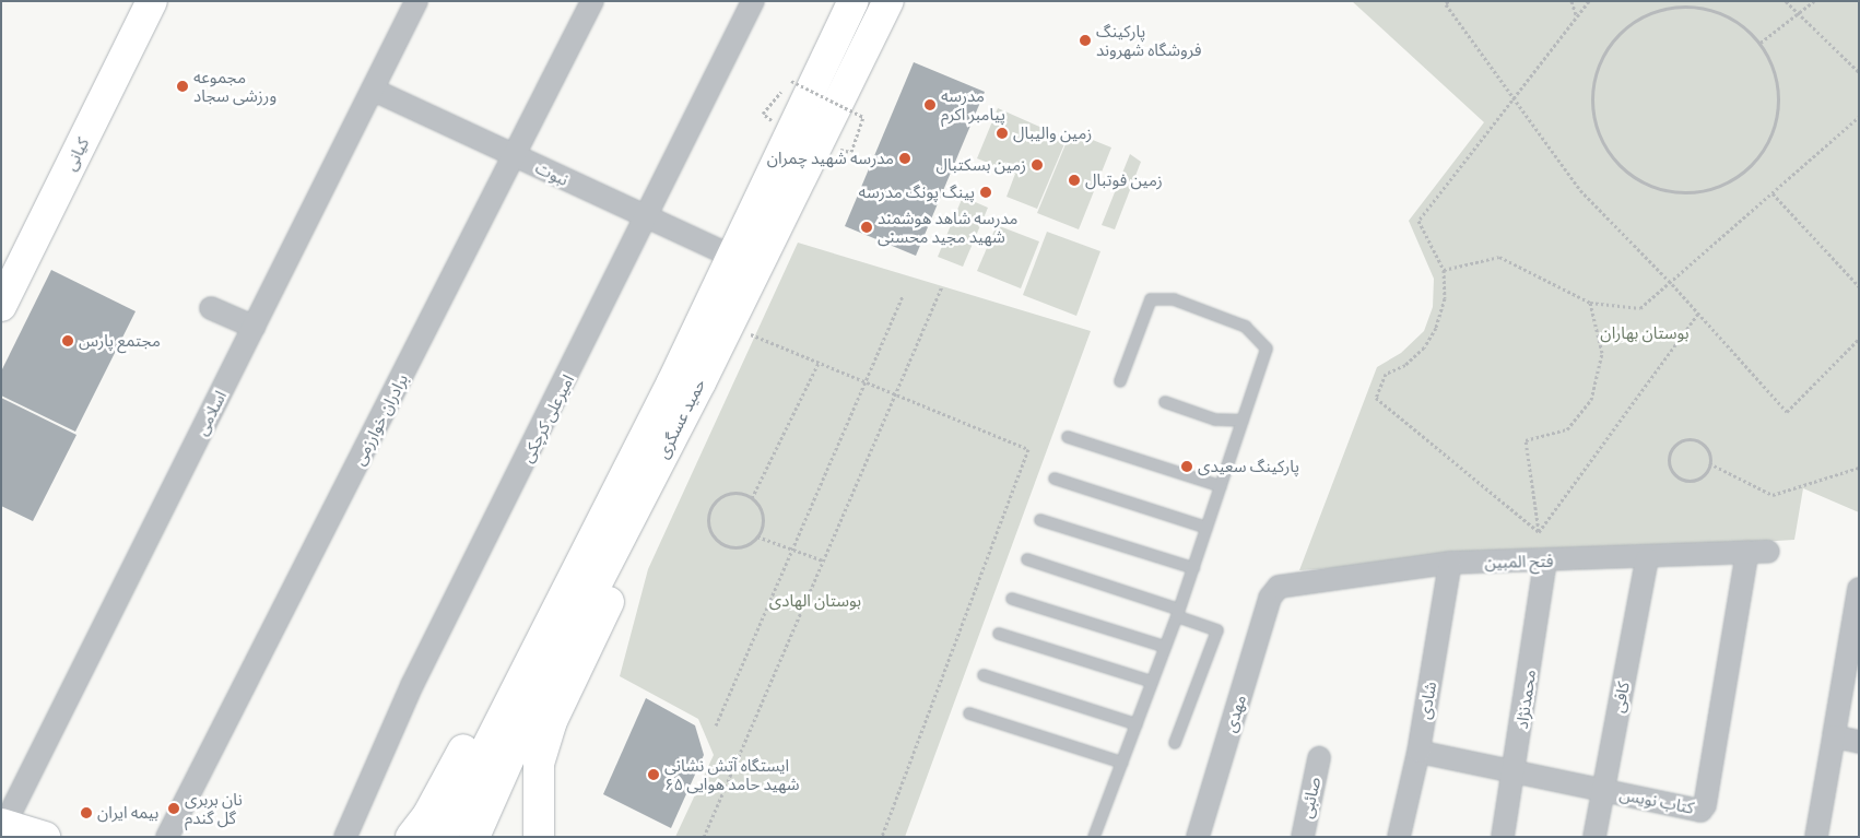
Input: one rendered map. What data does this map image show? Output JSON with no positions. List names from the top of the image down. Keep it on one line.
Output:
{"streets":{"main road":["کیانی","حمید عسگری"],"street":["نبوت","اسلامی","امیرعلی کرچکی","برادران خوارزمی","فتح المبین","کافی","محمدنژاد","شادی","مهدی","صائبی","کتاب نویس"]},"crossings":[["نبوت","اسلامی"],["نبوت","امیرعلی کرچکی"],["نبوت","حمید عسگری"],["نبوت","برادران خوارزمی"],["فتح المبین","کافی"],["فتح المبین","محمدنژاد"],["فتح المبین","شادی"],["فتح المبین","مهدی"],["فتح المبین","کتاب نویس"],["کافی","کتاب نویس"],["محمدنژاد","کتاب نویس"],["شادی","کتاب نویس"]],"parks":["بوستان بهاران","بوستان الهادی"],"places":["پارکینگ فروشگاه شهروند","مجموعه ورزشی سجاد","مدرسه پیامبر اکرم","زمین والیبال","مدرسه شهید چمران","زمین بسکتبال","زمین فوتبال","پینگ پونگ مدرسه","مدرسه شاهد هوشمند شهید مجید محسنی","مجتمع پارس","پارکینگ سعیدی","ایستگاه آتش نشانی ۶۵ شهید حامد هوایی","نان بربری گل گندم","بیمه ایران"]}
